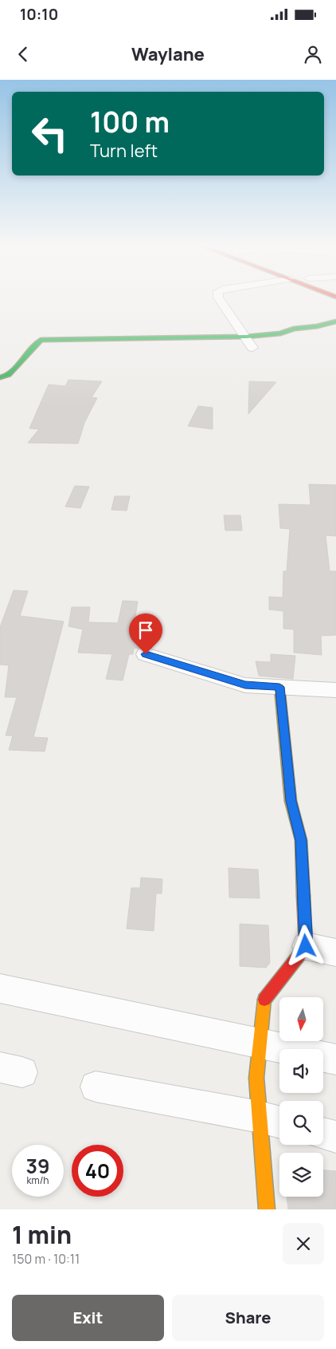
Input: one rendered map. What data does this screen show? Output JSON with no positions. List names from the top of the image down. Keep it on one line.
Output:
{"north":"bottom","page":{"status":"10:10","header":"Waylane","turn":["100 m","Turn left"],"speed":"39 km/h","limit":"40","heading":["1 min","150 m · 10:11"],"buttons":["Exit","Share"]}}
